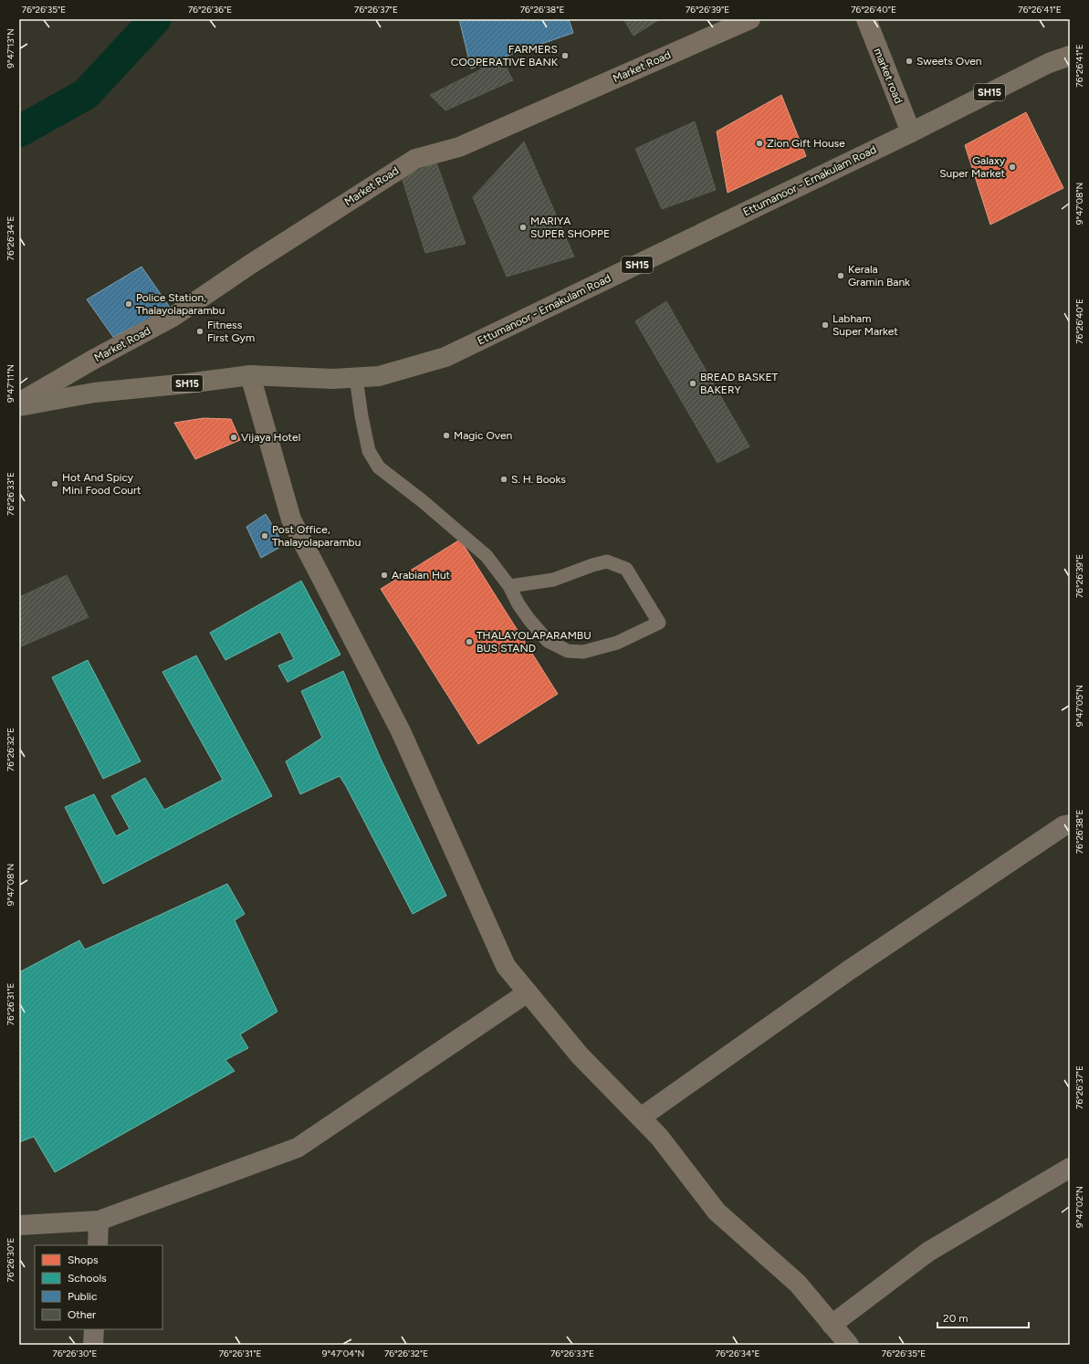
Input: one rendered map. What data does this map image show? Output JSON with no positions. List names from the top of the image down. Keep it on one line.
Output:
{"streets":{"main road":["Market Road","market road","SH15","Ettumanoor - Ernakulam Road"]},"crossings":[["market road","Ettumanoor - Ernakulam Road"]],"places":["FARMERS COOPERATIVE BANK","Sweets Oven","Zion Gift House","Galaxy Super Market","MARIYA SUPER SHOPPE","Kerala Gramin Bank","Police Station, Thalayolaparambu","Labham Super Market","Fitness First Gym","BREAD BASKET BAKERY","Magic Oven","Vijaya Hotel","S. H. Books","Hot And Spicy Mini Food Court","Post Office, Thalayolaparambu","Arabian Hut","THALAYOLAPARAMBU BUS STAND"],"legend":["Shops","Schools","Public","Other"],"scale_bar":"20 m","coordinates":["76°26'35\"E","76°26'36\"E","76°26'37\"E","76°26'38\"E","76°26'39\"E","76°26'40\"E","76°26'41\"E","9°47'13\"N","9°47'08\"N","76°26'34\"E","9°47'11\"N","76°26'33\"E","9°47'05\"N","76°26'32\"E","76°26'31\"E","9°47'02\"N","76°26'30\"E","9°47'04\"N"]}
